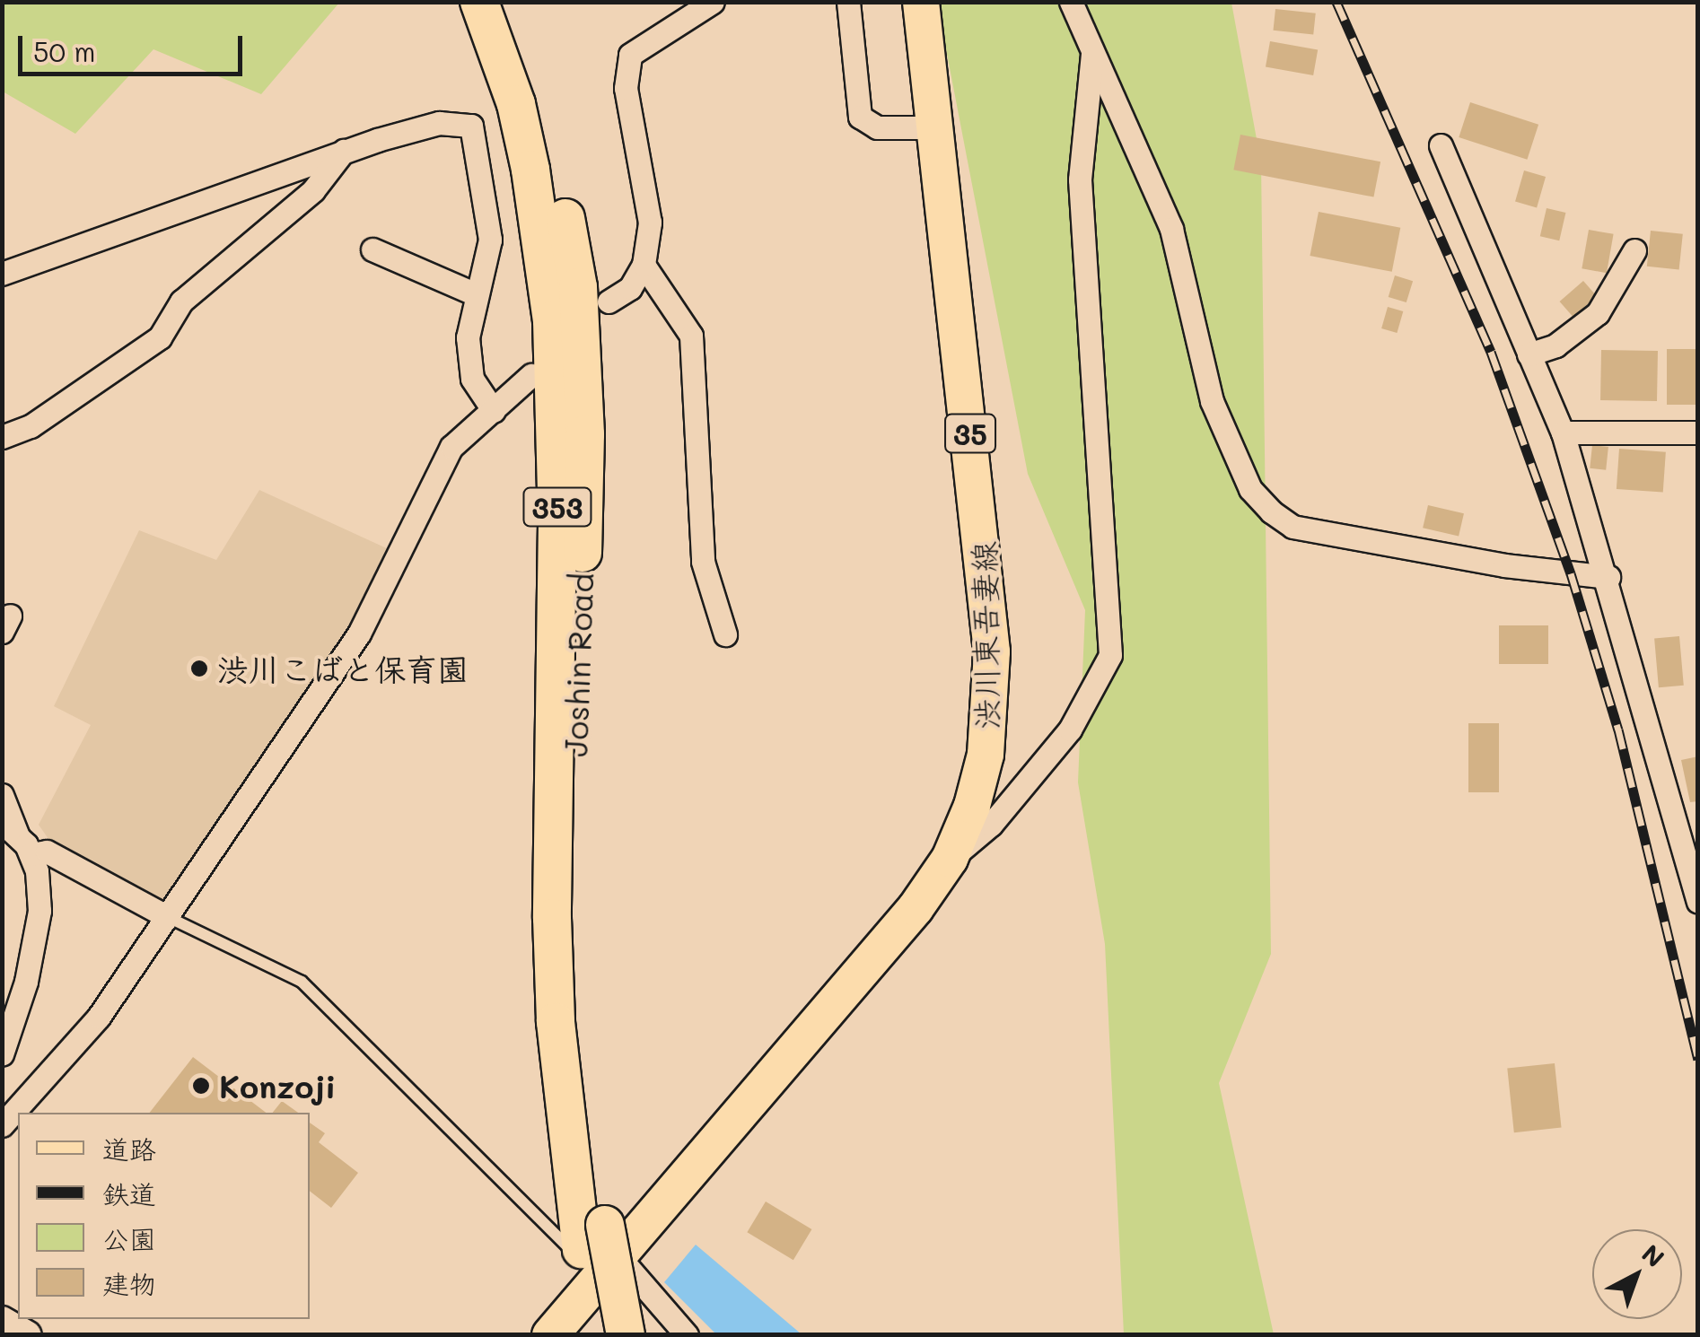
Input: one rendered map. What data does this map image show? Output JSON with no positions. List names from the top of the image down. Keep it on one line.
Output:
{"streets":{"highway":["353","Joshin Road"],"main road":["35","渋川東吾妻線"]},"places":["渋川こばと保育園","Konzoji"],"legend":["道路","鉄道","公園","建物"],"scale_bar":"50 m","north":"top right"}
